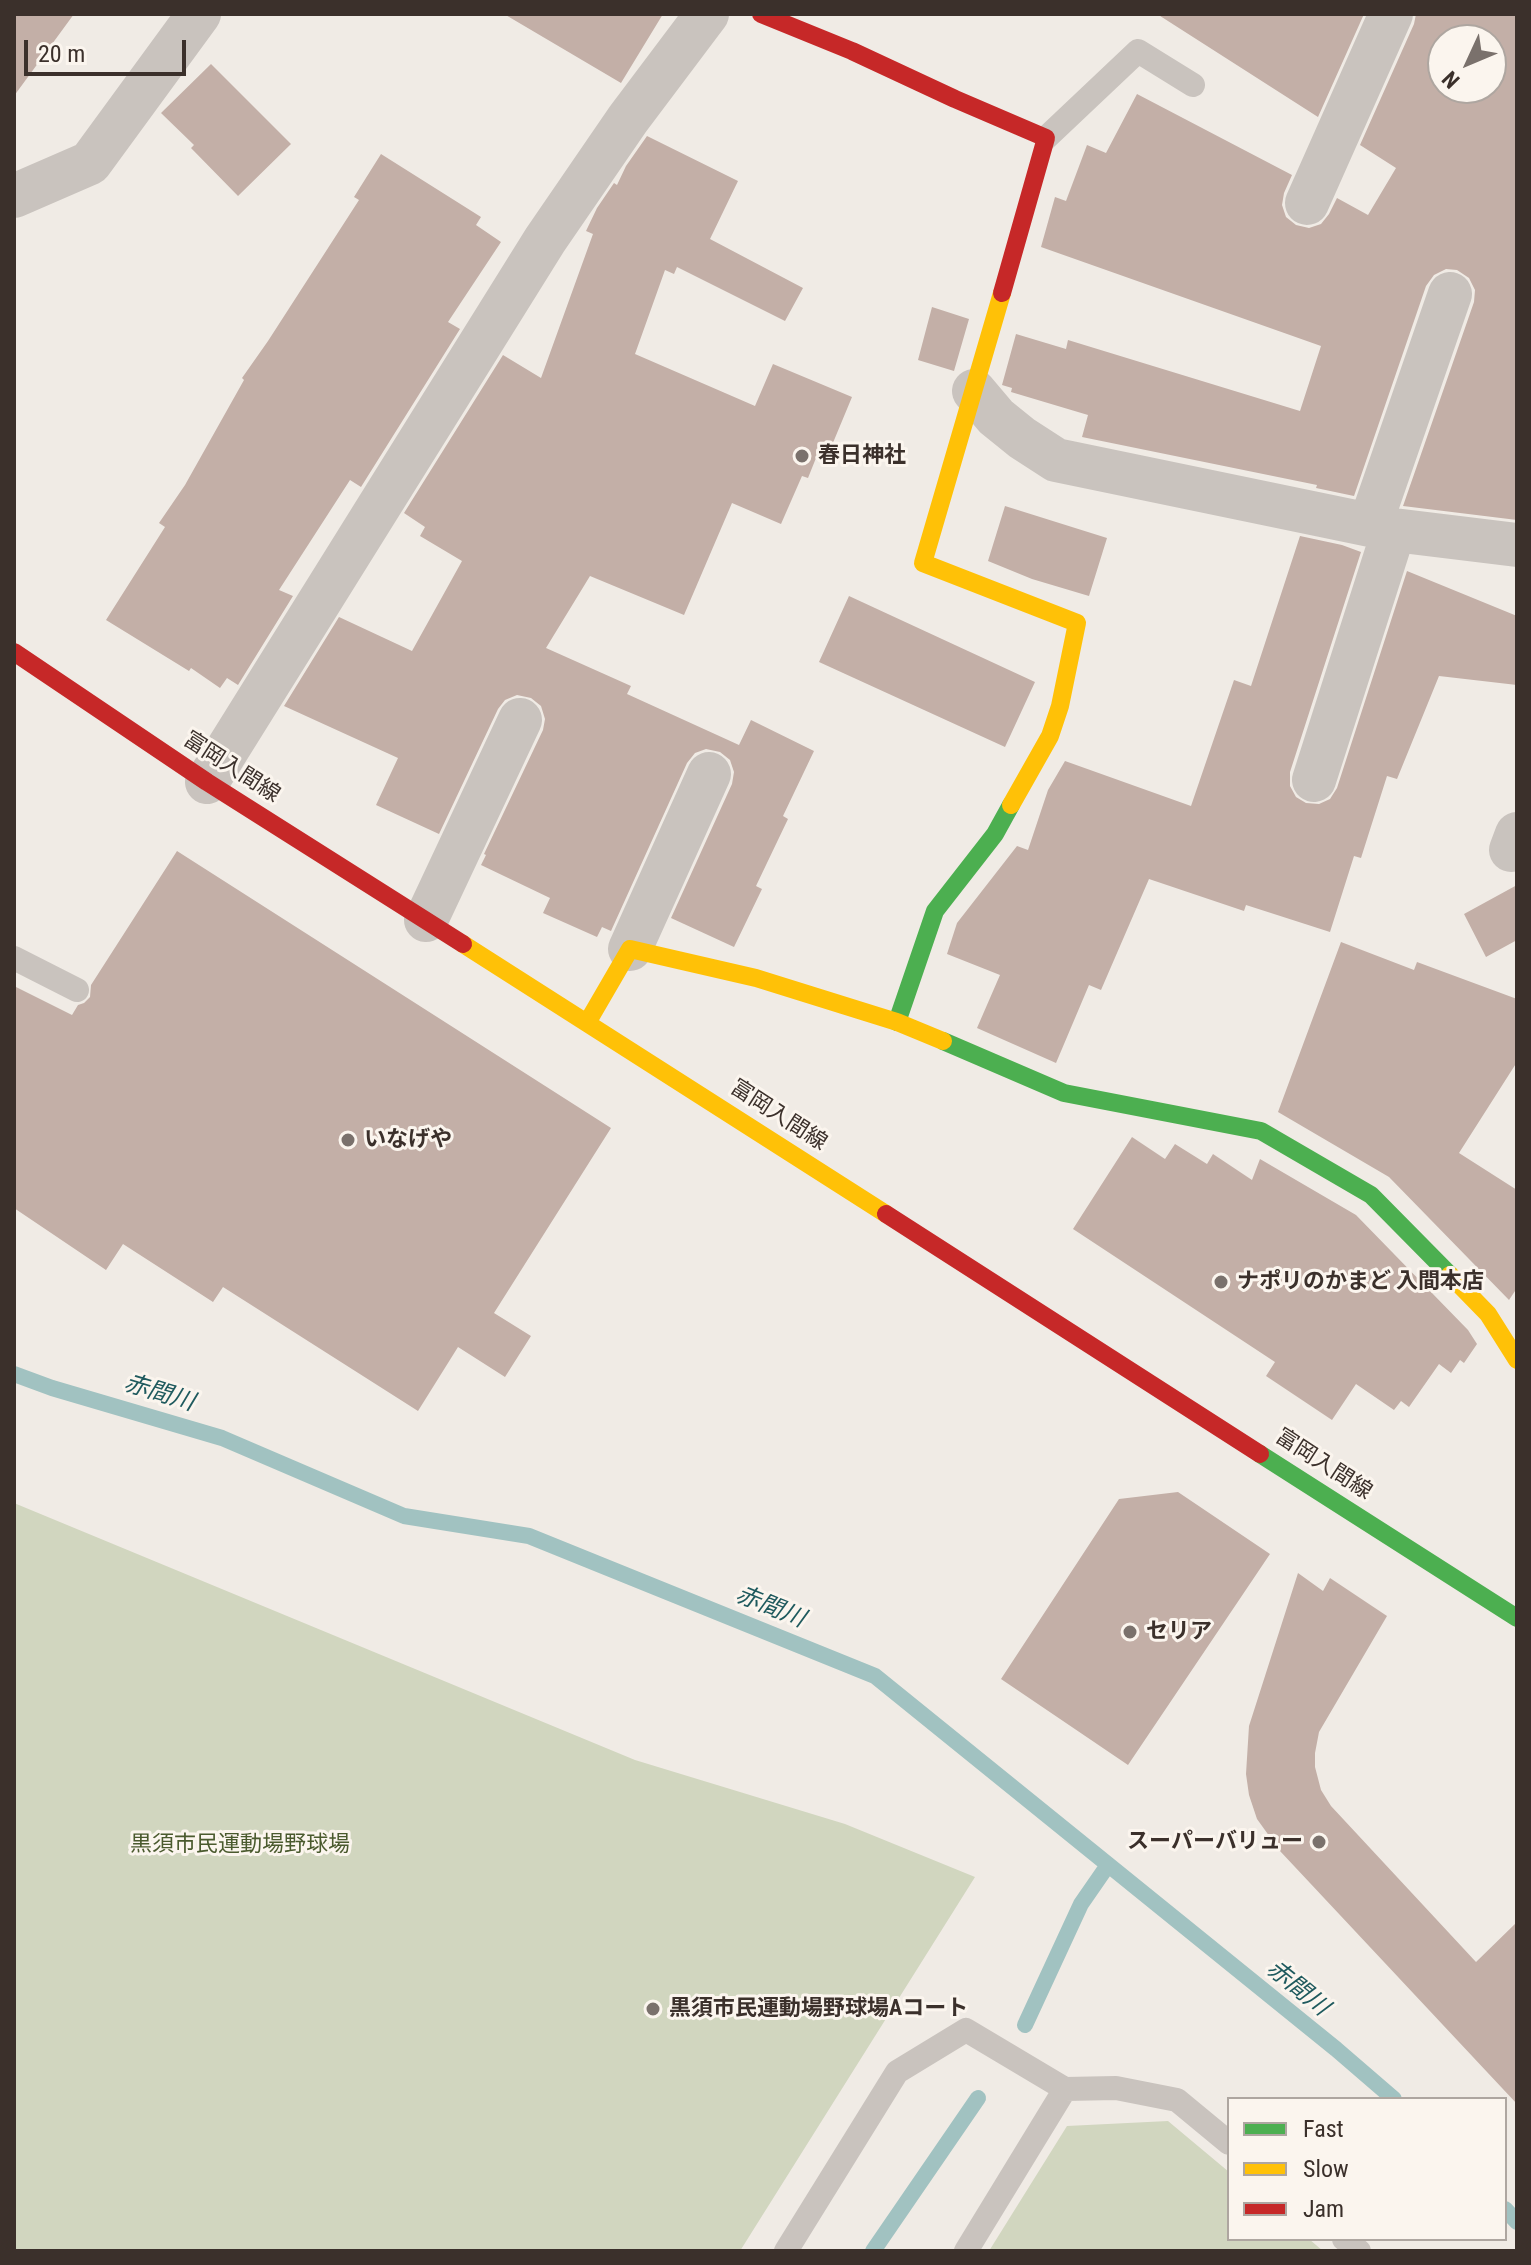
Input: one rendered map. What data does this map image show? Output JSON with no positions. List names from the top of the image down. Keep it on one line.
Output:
{"streets":{"street":["富岡入間線"]},"water":["赤間川"],"parks":["黒須市民運動場野球場"],"places":["春日神社","いなげや","ナポリのかまど 入間本店","セリア","スーパーバリュー","黒須市民運動場野球場Aコート"],"legend":["Fast","Slow","Jam"],"scale_bar":"20 m","north":"bottom left"}
